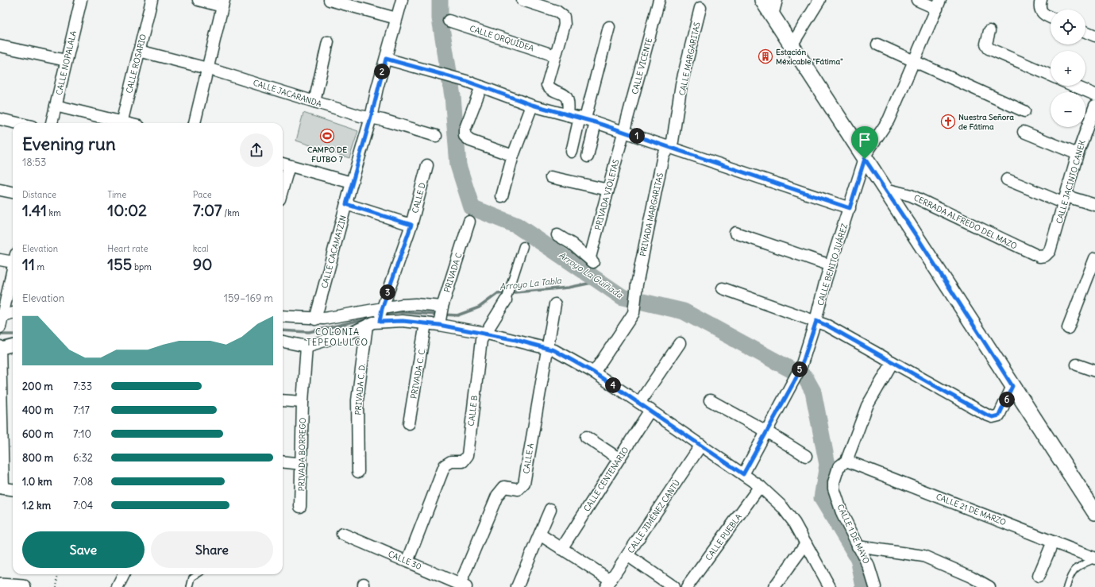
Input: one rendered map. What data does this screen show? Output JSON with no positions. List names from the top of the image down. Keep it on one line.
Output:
{"streets":{"street":["CALLE ORQUÍDEA","CALLE MARGARITAS","CALLE NOPALALA","CALLE ROSARIO","CALLE VICENTE","CALLE JACARANDA","CALLE JACINTO CANEK","PRIVADA VIOLETAS","CALLE D","PRIVADA MARGARITAS","CERRADA ALFREDO DEL MAZO","CALLE CACAMATZIN","CALLE BENITO JUÁREZ","PRIVADA C","PRIVADA C. C.","PRIVADA C. D.","CALLE B","PRIVADA BORREGO","CALLE A","CALLE CENTENARIO","CALLE 21 DE MARZO","CALLE JIMÉNEZ CANTÚ","CALLE 1 DE MAYO","CALLE PUEBLA","CALLE 30"]},"crossings":[["CALLE MARGARITAS","PRIVADA MARGARITAS"],["CALLE ROSARIO","CALLE JACARANDA"],["CALLE VICENTE","PRIVADA VIOLETAS"],["CALLE JACARANDA","CALLE CACAMATZIN"],["CALLE JACINTO CANEK","CERRADA ALFREDO DEL MAZO"],["CALLE B","CALLE 30"],["CALLE A","CALLE 30"],["CALLE 21 DE MARZO","CALLE 1 DE MAYO"]],"districts":["COLONIA TEPEOLULCO"],"water":["Arroyo La Guiñada","Arroyo La Tabla"],"places":{"building":["Estación Méxicable \"Fátima\""],"church":["Nuestra Señora de Fátima"],"sports":["CAMPO DE FUTBO 7"]},"page":{"map_buttons":["+","−"],"pins":["2","1","3","5","4","6"],"heading":["Evening run","18:53"],"stats":[["Distance","1.41 km"],["Time","10:02"],["Pace","7:07 /km"],["Elevation","11 m"],["Heart rate","155 bpm"],["kcal","90"]],"chart":["Elevation","159–169 m"],"list":[{"name":"200 m","note":"7:33"},{"name":"400 m","note":"7:17"},{"name":"600 m","note":"7:10"},{"name":"800 m","note":"6:32"},{"name":"1.0 km","note":"7:08"},{"name":"1.2 km","note":"7:04"}],"buttons":["Save","Share"]}}
